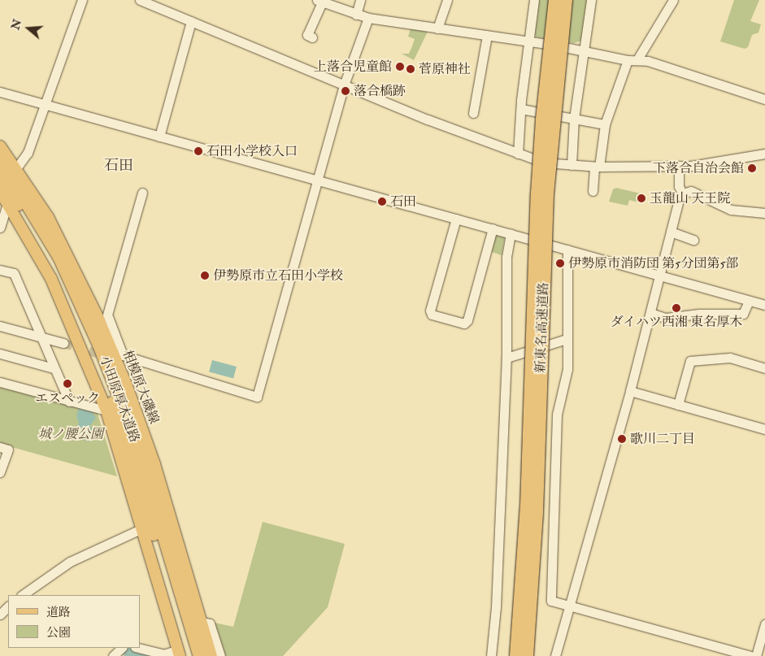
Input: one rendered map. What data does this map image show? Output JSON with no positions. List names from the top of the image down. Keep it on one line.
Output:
{"streets":{"highway":["新東名高速道路","小田原厚木道路"],"main road":["相模原大磯線"]},"districts":["石田"],"parks":["城ノ腰公園"],"places":["上落合児童館","菅原神社","落合橋跡","石田小学校入口","下落合自治会館","玉龍山 天王院","石田","伊勢原市消防団 第5分団第5部","伊勢原市立石田小学校","ダイハツ西湘 東名厚木","エスペック","歌川二丁目"],"legend":["道路","公園"],"north":"left"}
